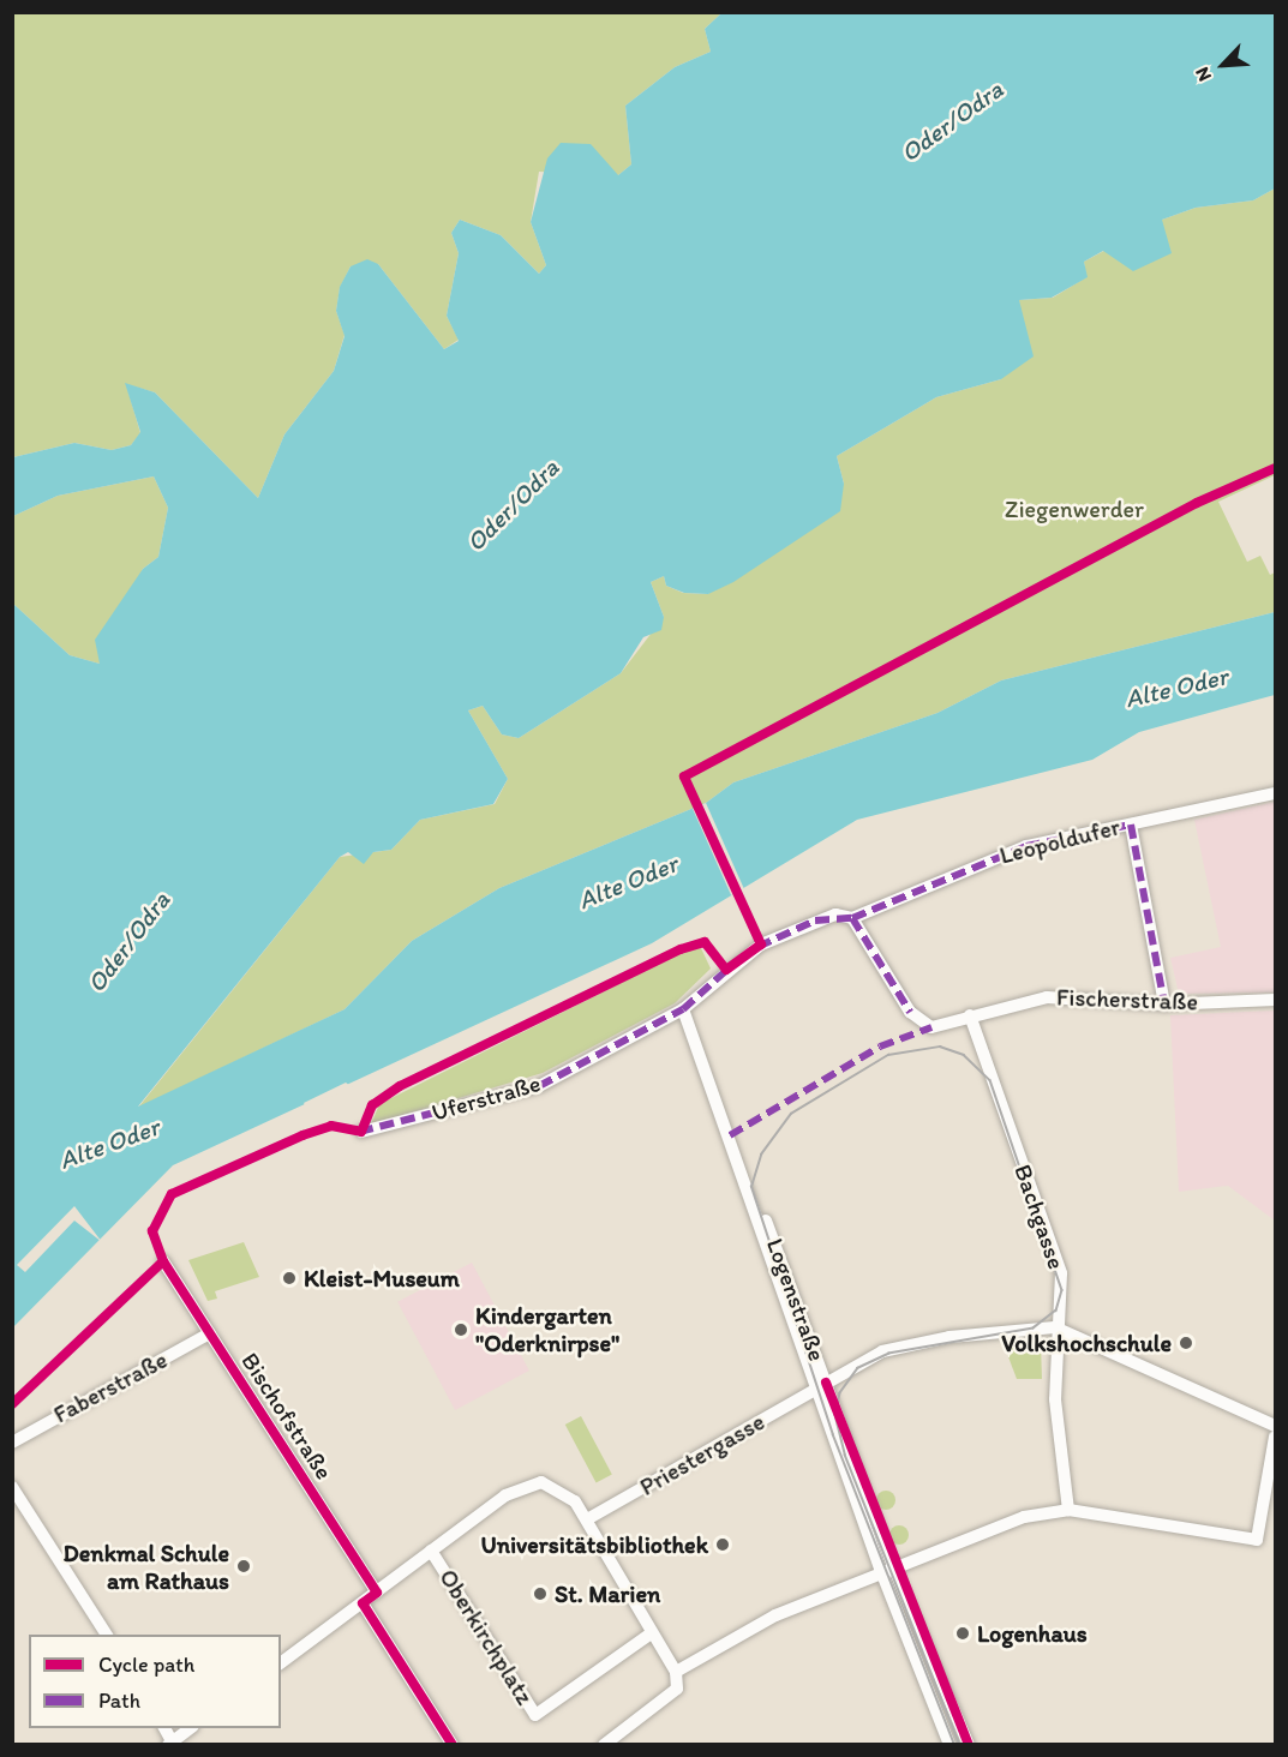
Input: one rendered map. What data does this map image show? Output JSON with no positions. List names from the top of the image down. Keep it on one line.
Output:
{"streets":{"street":["Leopoldufer","Fischerstraße","Uferstraße","Bachgasse","Logenstraße","Faberstraße","Bischofstraße","Priestergasse","Oberkirchplatz"]},"crossings":[["Leopoldufer","Fischerstraße"],["Fischerstraße","Bachgasse"],["Uferstraße","Logenstraße"],["Bachgasse","Priestergasse"],["Logenstraße","Priestergasse"],["Faberstraße","Bischofstraße"]],"water":["Oder/Odra","Alte Oder"],"parks":["Ziegenwerder"],"places":["Kleist-Museum","Kindergarten \"Oderknirpse\"","Volkshochschule","Universitätsbibliothek","Denkmal Schule am Rathaus","St. Marien","Logenhaus"],"legend":["Cycle path","Path"],"north":"bottom left"}
